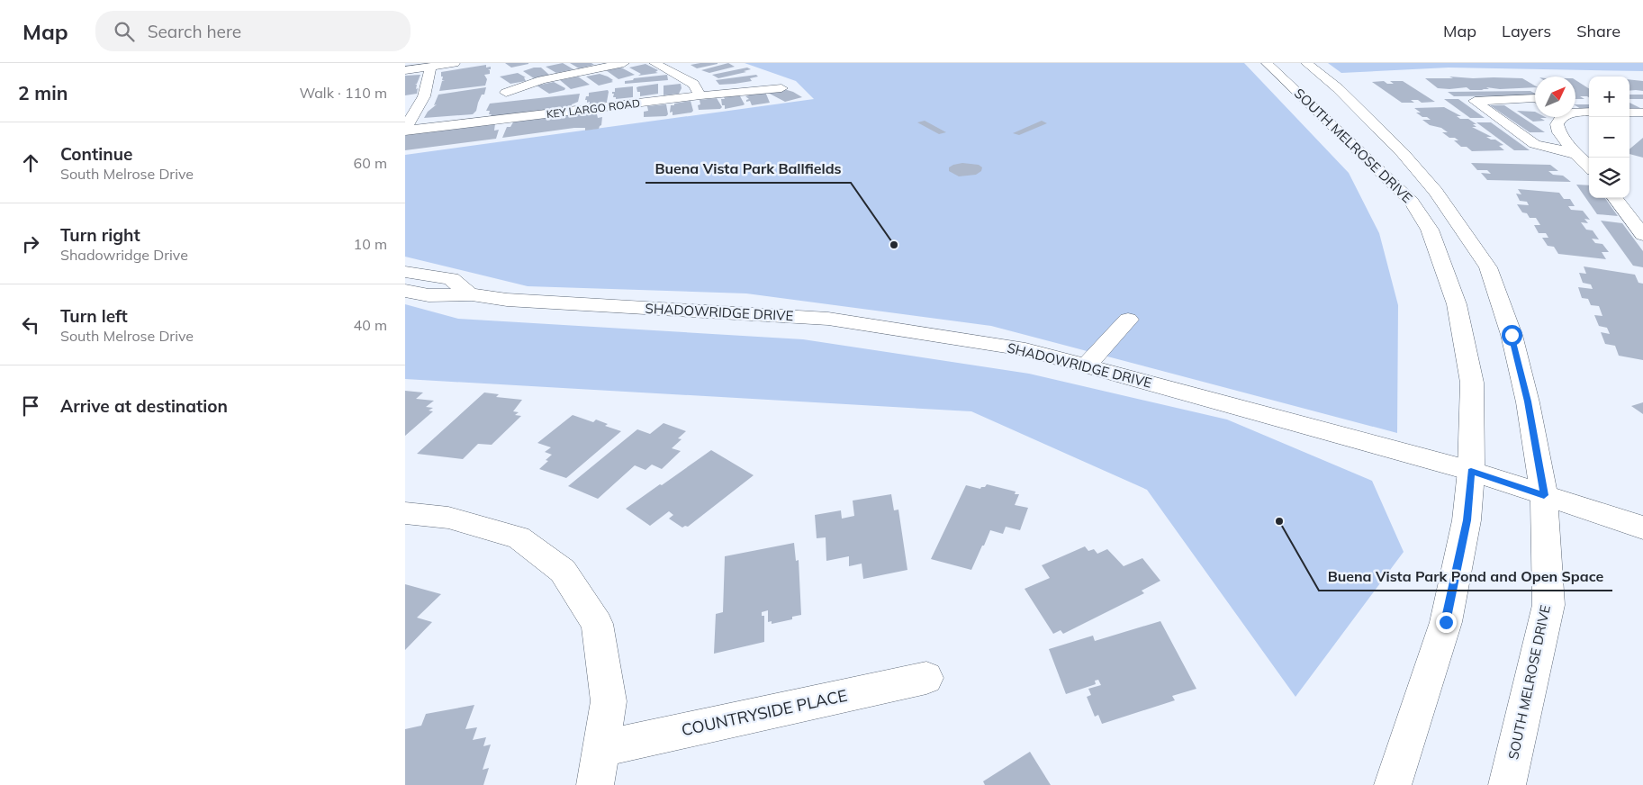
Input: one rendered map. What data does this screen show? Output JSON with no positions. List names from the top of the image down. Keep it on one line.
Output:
{"streets":{"street":["KEY LARGO ROAD","SOUTH MELROSE DRIVE","SHADOWRIDGE DRIVE","COUNTRYSIDE PLACE"]},"crossings":[["SOUTH MELROSE DRIVE","SHADOWRIDGE DRIVE"]],"places":["Buena Vista Park Ballfields","Buena Vista Park Pond and Open Space"],"north":"top right","page":{"header":"Map","search":"Search here","nav":["Map","Layers","Share"],"heading":["2 min","Walk · 110 m"],"map_buttons":["+","−"],"list":[["Continue","South Melrose Drive","60 m"],["Turn right","Shadowridge Drive","10 m"],["Turn left","South Melrose Drive","40 m"],"Arrive at destination"]}}
